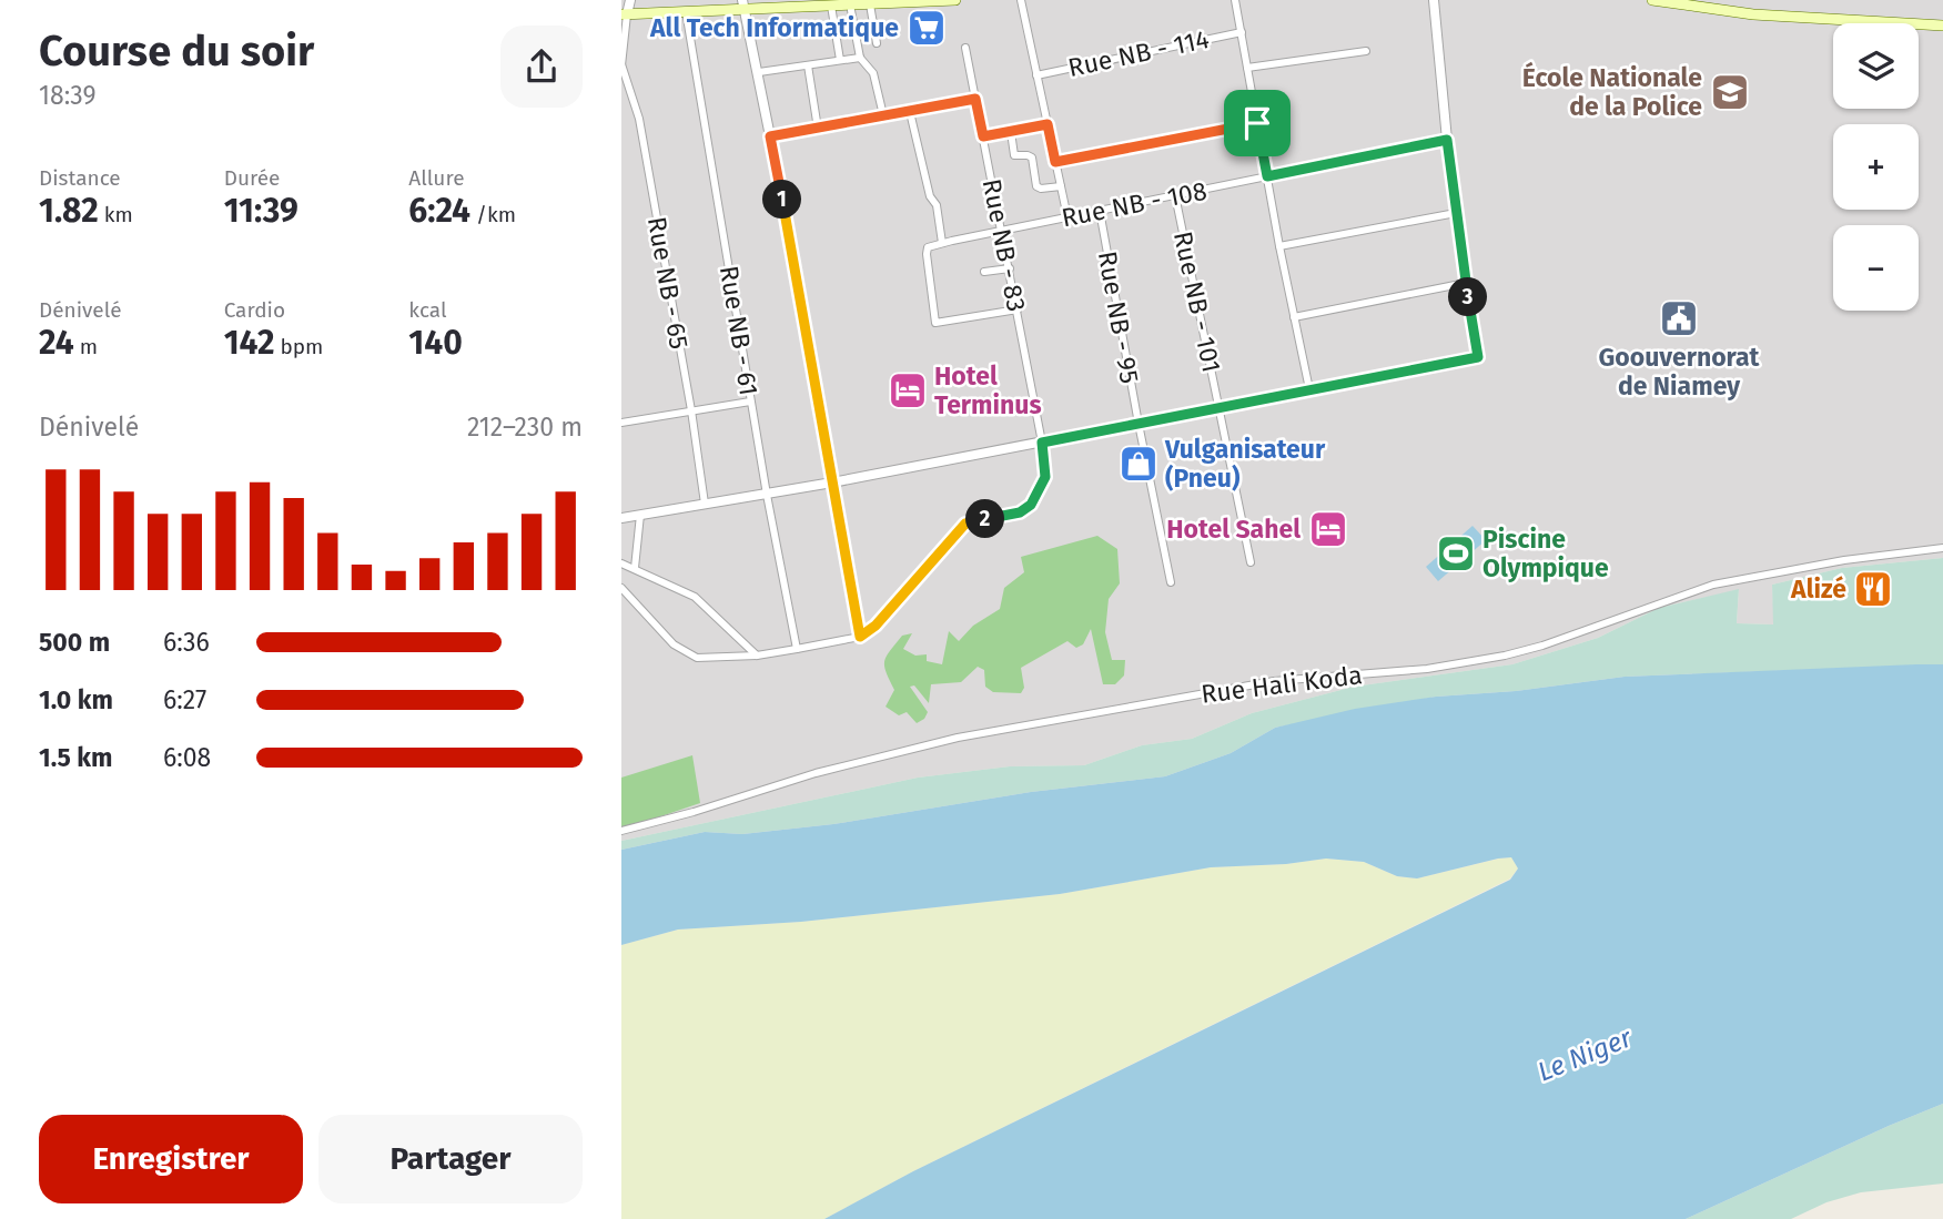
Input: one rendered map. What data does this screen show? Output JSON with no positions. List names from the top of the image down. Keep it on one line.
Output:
{"streets":{"street":["Rue NB - 114","Rue NB - 108","Rue NB - 83","Rue NB - 65","Rue NB - 101","Rue NB - 95","Rue NB - 61","Rue Hali Koda"]},"crossings":[["Rue NB - 108","Rue NB - 83"],["Rue NB - 108","Rue NB - 101"],["Rue NB - 108","Rue NB - 95"]],"water":["Le Niger"],"places":{"supermarket":["All Tech Informatique"],"school or university":["École Nationale de la Police"],"public building":["Goouvernorat de Niamey"],"hotel":["Hotel Terminus","Hotel Sahel"],"shop":["Vulganisateur (Pneu)"],"sports":["Piscine Olympique"],"restaurant":["Alizé"]},"page":{"heading":["Course du soir","18:39"],"map_buttons":["+","−"],"stats":[["Distance","1.82 km"],["Durée","11:39"],["Allure","6:24 /km"],["Dénivelé","24 m"],["Cardio","142 bpm"],["kcal","140"]],"pins":["1","3","2"],"chart":["Dénivelé","212–230 m"],"list":[{"name":"500 m","note":"6:36"},{"name":"1.0 km","note":"6:27"},{"name":"1.5 km","note":"6:08"}],"buttons":["Enregistrer","Partager"]}}
